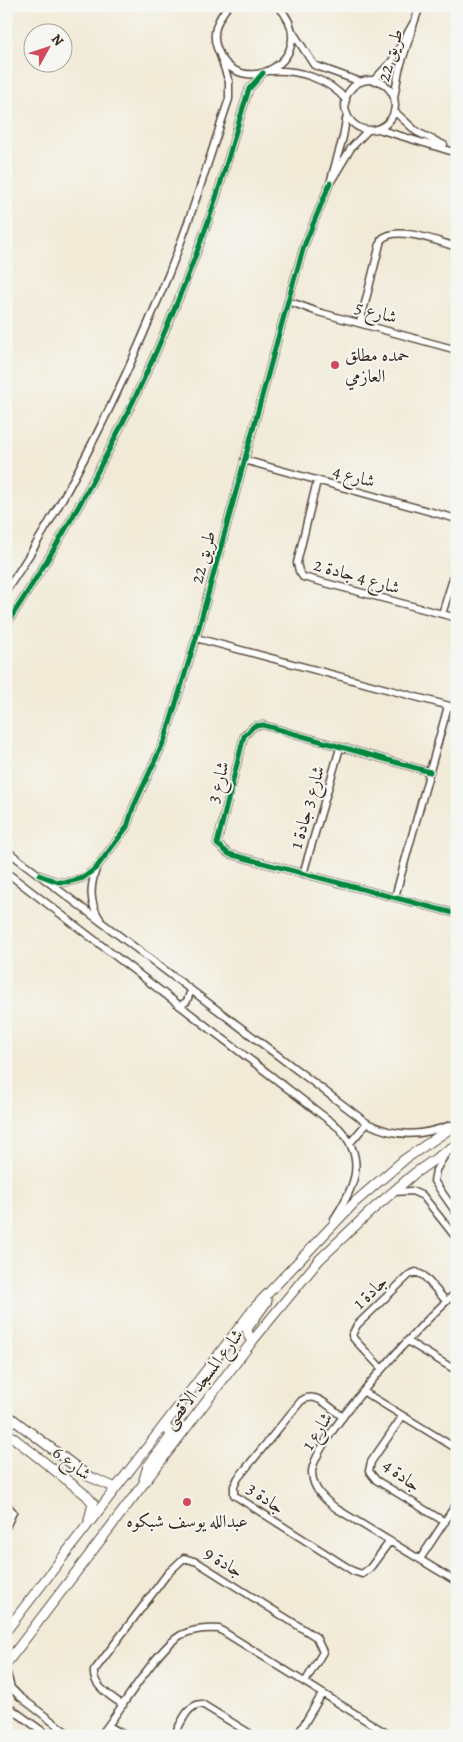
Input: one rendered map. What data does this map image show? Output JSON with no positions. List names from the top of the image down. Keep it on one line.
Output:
{"streets":{"main road":["شارع المسجد الاقصى","شارع 6"],"street":["طريق 22","شارع 5","شارع 4","شارع 4 جادة 2","شارع 3","شارع 3 جادة 1","جادة 1","شارع 1","جادة 4","جادة 3","جادة 9"]},"crossings":[["طريق 22","شارع 5"],["طريق 22","شارع 4"],["شارع 4","شارع 4 جادة 2"],["شارع 3","شارع 3 جادة 1"],["جادة 1","شارع 1"],["شارع المسجد الاقصى","شارع 6"],["شارع 1","جادة 3"]],"places":["حمده مطلق العازمي","عبدالله يوسف شبكوه"],"north":"top right"}
